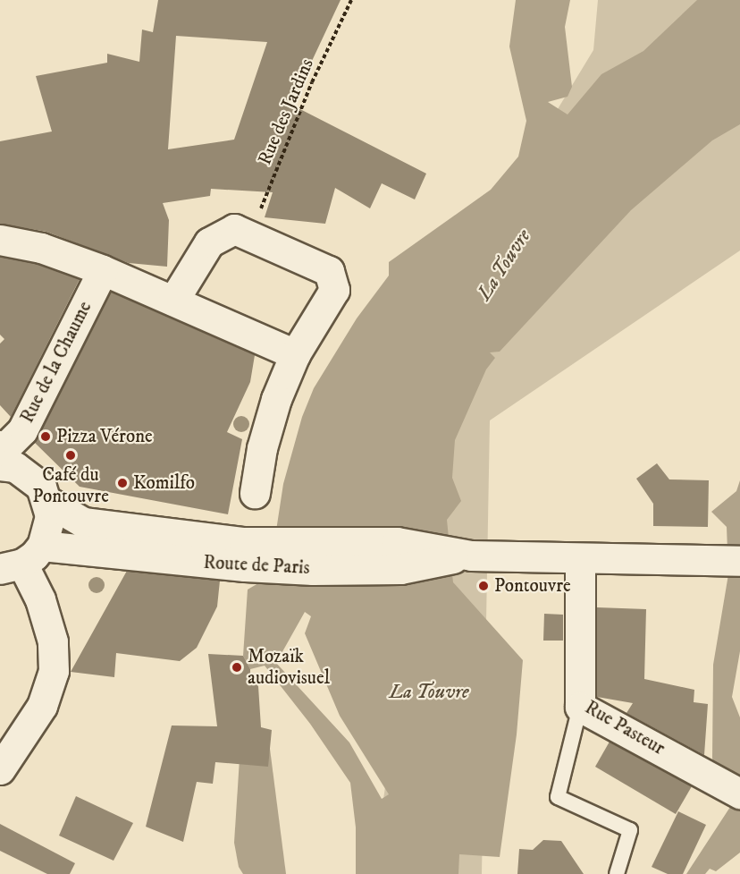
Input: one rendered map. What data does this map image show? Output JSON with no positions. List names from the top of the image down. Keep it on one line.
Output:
{"streets":{"street":["Rue de la Chaume","Route de Paris","Rue Pasteur"],"path":["Rue des Jardins"]},"water":["La Touvre"],"places":["Pizza Vérone","Café du Pontouvre","Komilfo","Pontouvre","Mozaïk audiovisuel"]}
